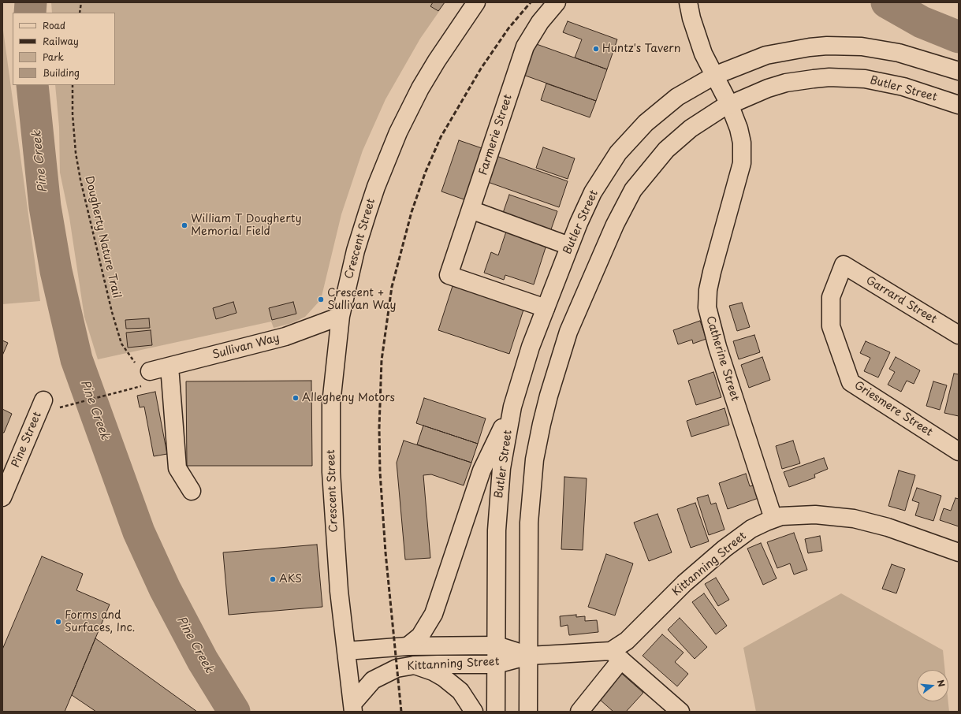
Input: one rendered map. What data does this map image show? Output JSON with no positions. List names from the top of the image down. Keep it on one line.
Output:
{"streets":{"main road":["Butler Street","Farmerie Street","Crescent Street","Garrard Street","Sullivan Way","Catherine Street","Griesmere Street","Pine Street","Kittanning Street"],"path":["Dougherty Nature Trail"]},"crossings":[["Butler Street","Farmerie Street"],["Butler Street","Catherine Street"],["Butler Street","Kittanning Street"],["Dougherty Nature Trail","Sullivan Way"],["Crescent Street","Sullivan Way"],["Crescent Street","Kittanning Street"],["Garrard Street","Griesmere Street"],["Catherine Street","Kittanning Street"]],"water":["Pine Creek"],"places":["Huntz's Tavern","William T Dougherty Memorial Field","Crescent + Sullivan Way","Allegheny Motors","AKS","Forms and Surfaces, Inc."],"legend":["Road","Railway","Park","Building"],"north":"right"}
